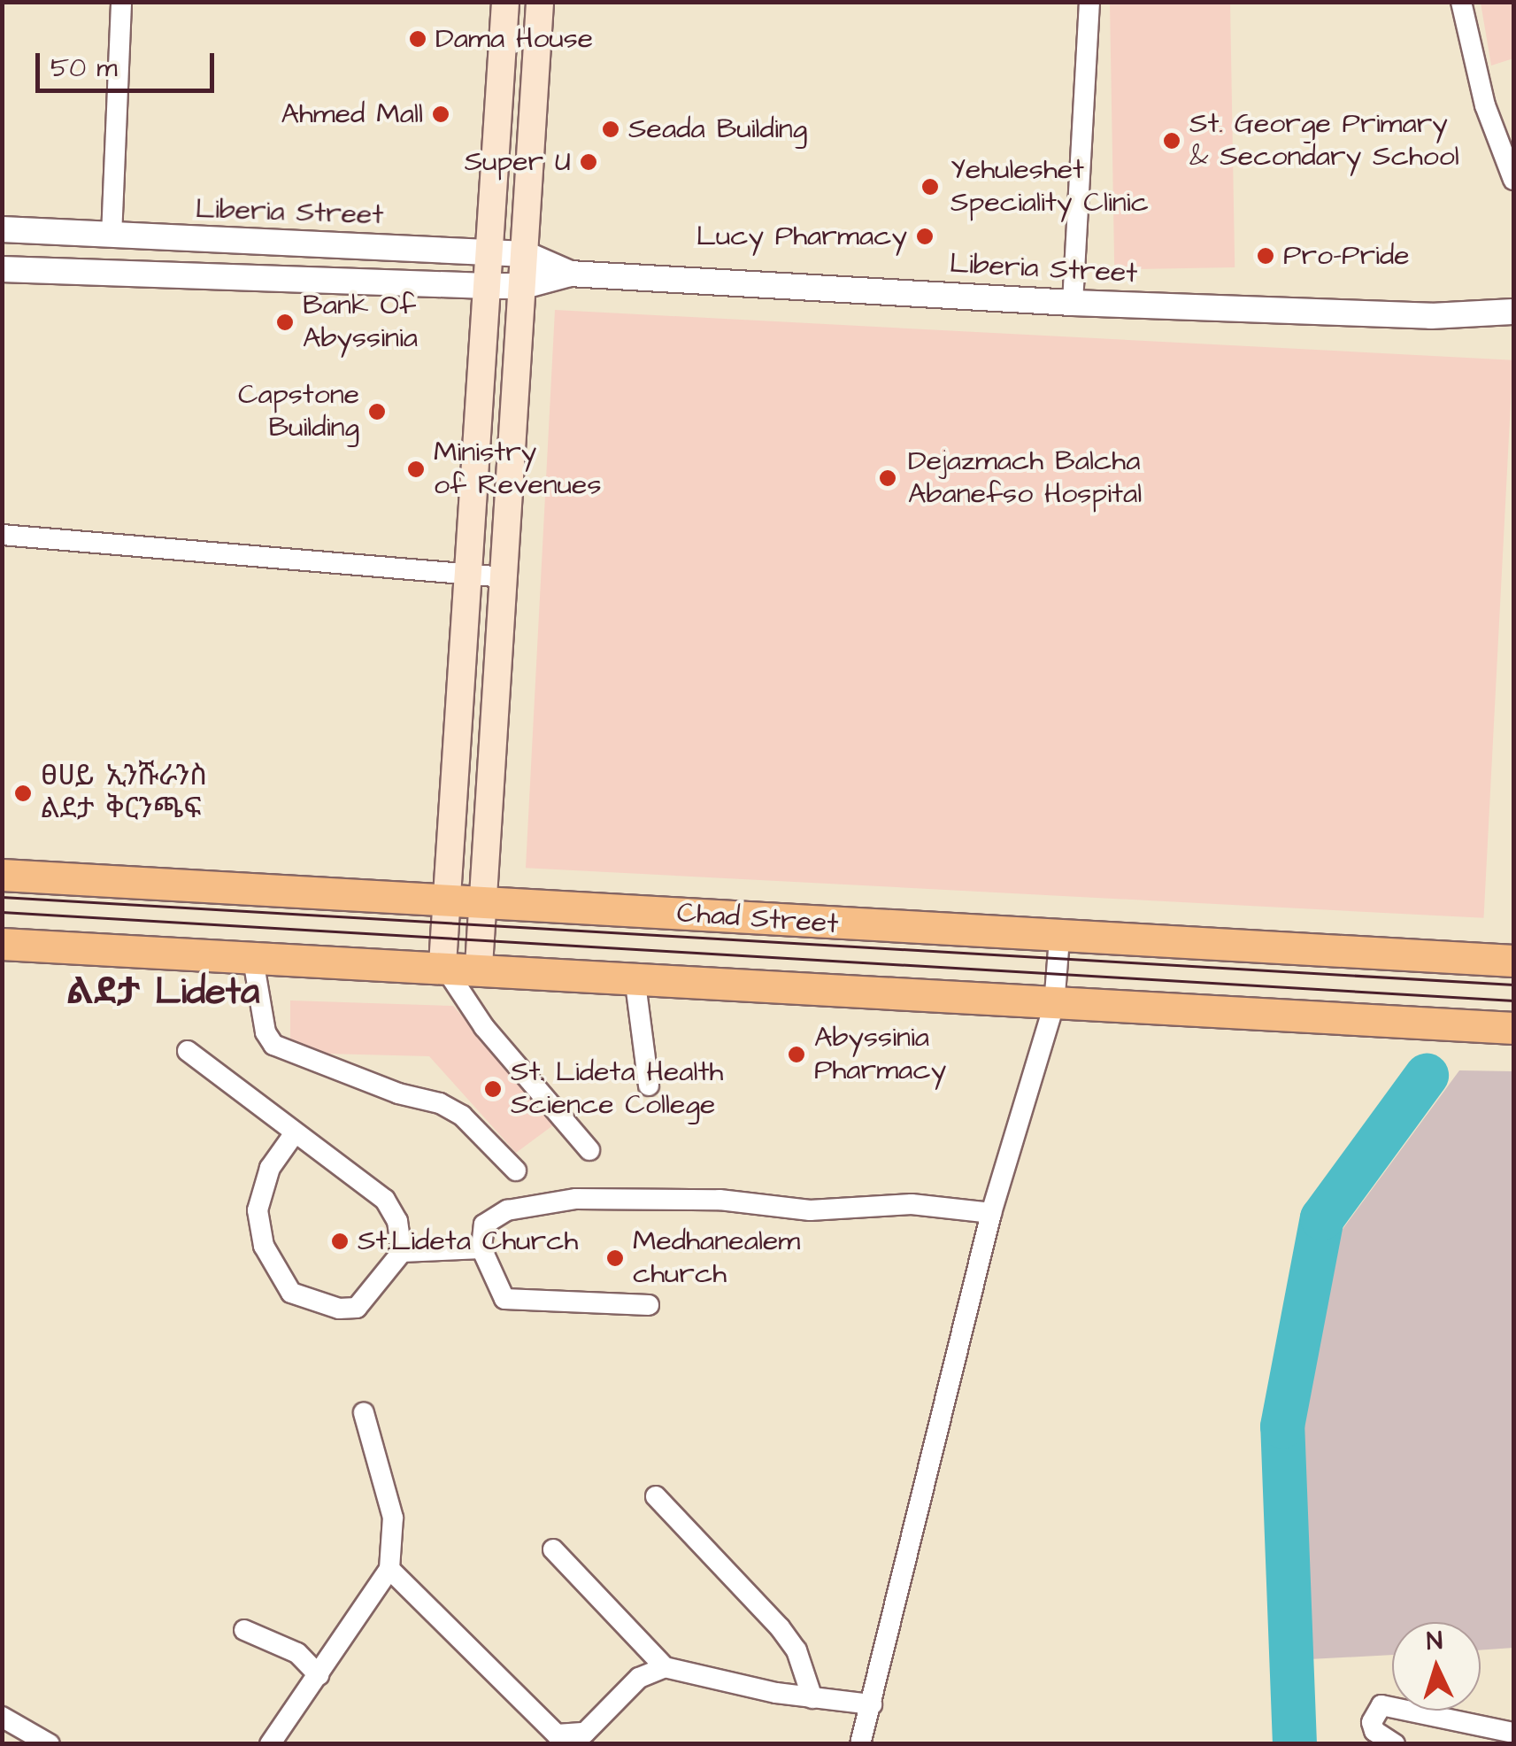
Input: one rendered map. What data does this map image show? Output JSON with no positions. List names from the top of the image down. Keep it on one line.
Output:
{"streets":{"main road":["Chad Street"],"street":["Liberia Street"]},"districts":["ልደታ Lideta"],"places":["Dama House","Ahmed Mall","Seada Building","St. George Primary & Secondary School","Super U","Yehuleshet Speciality Clinic","Lucy Pharmacy","Pro-Pride","Bank Of Abyssinia","Capstone Building","Ministry of Revenues","Dejazmach Balcha Abanefso Hospital","ፀሀይ ኢንሹራንስ ልደታ ቅርንጫፍ","Abyssinia Pharmacy","St. Lideta Health Science College","St.Lideta Church","Medhanealem church"],"scale_bar":"50 m","north":"top"}
